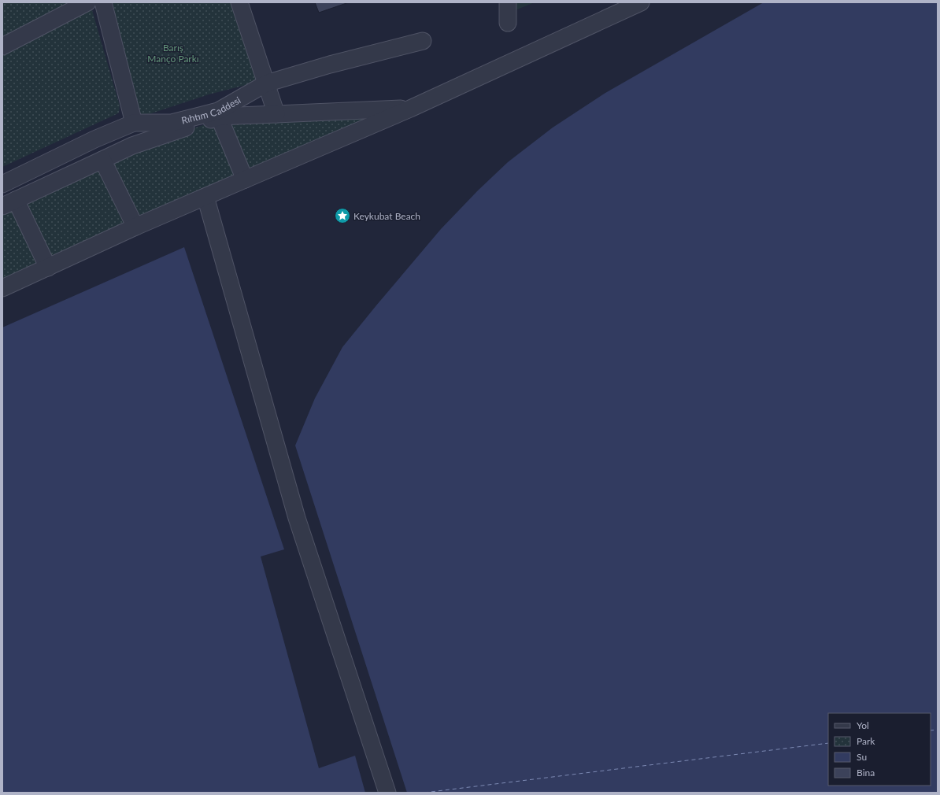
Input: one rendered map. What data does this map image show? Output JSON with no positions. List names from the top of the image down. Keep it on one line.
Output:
{"streets":{"street":["Rıhtım Caddesi"]},"parks":["Barış Manço Parkı"],"places":{"place":["Keykubat Beach"]},"legend":["Yol","Park","Su","Bina"]}
